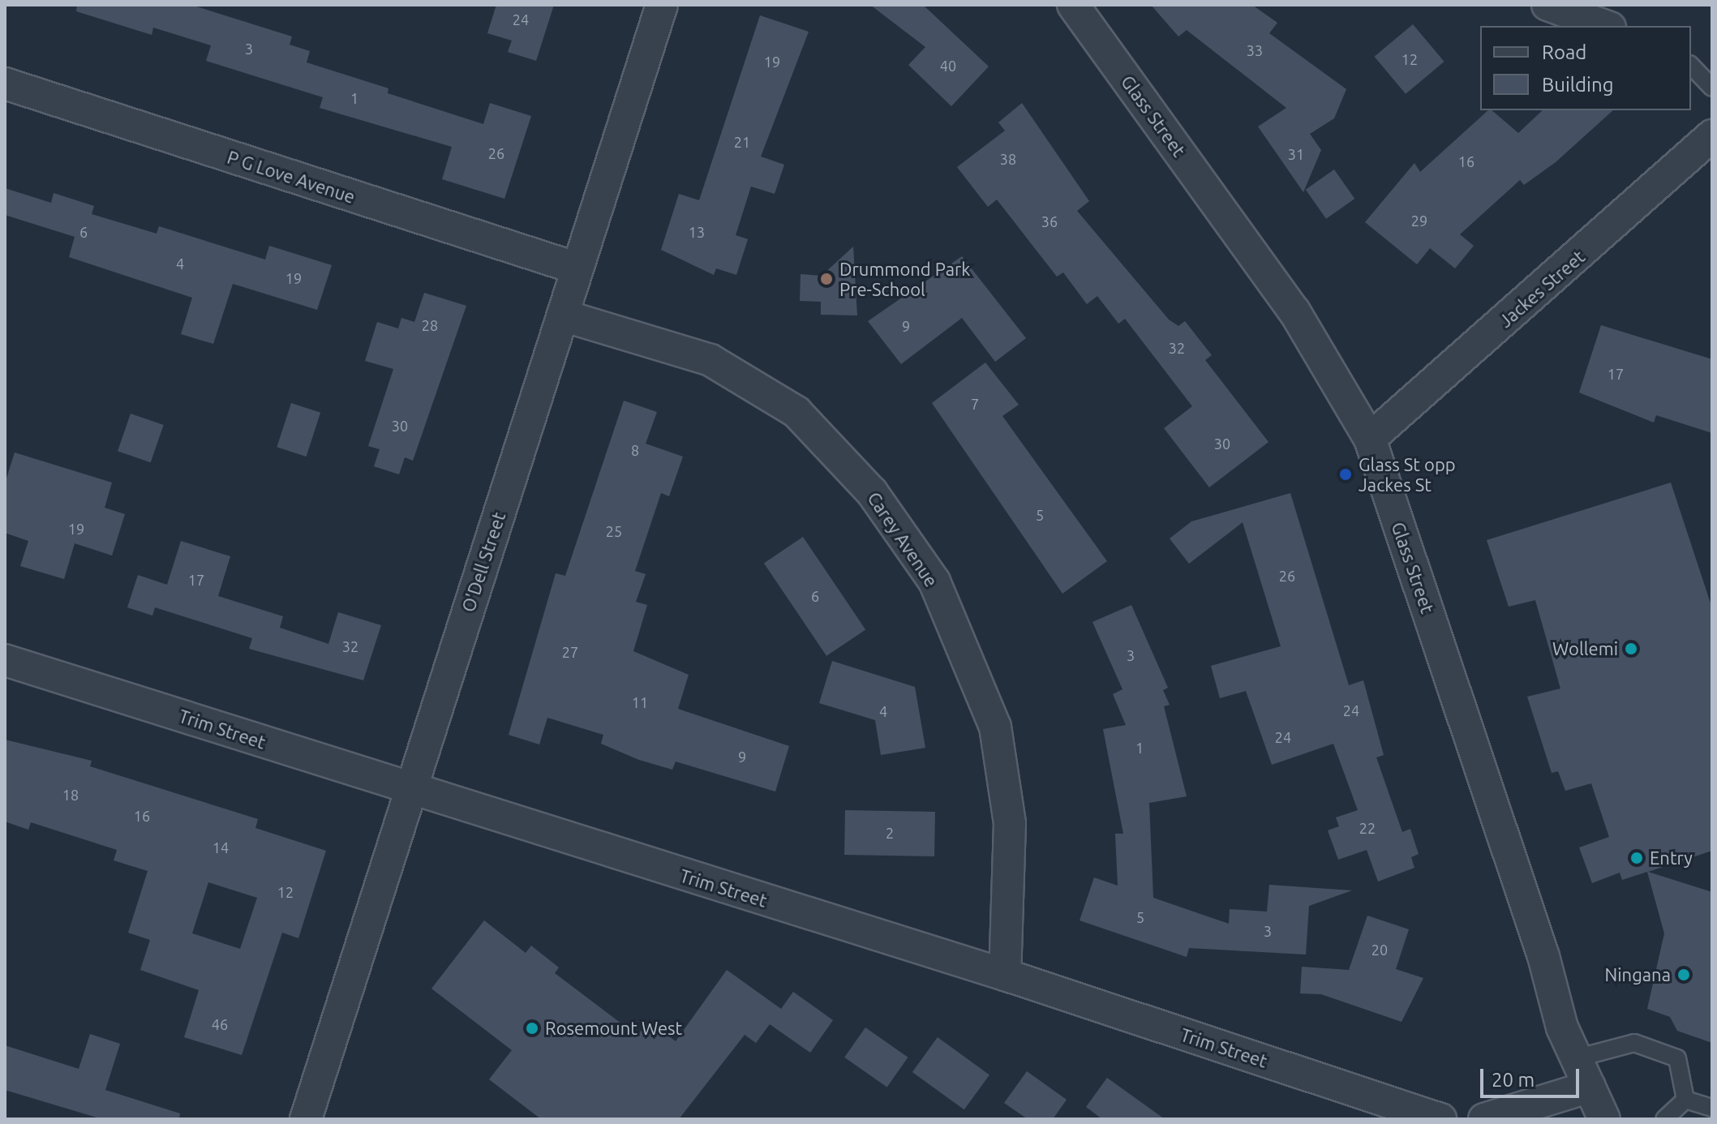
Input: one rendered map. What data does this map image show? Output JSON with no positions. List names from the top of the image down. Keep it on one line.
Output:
{"streets":{"street":["Glass Street","P G Love Avenue","Jackes Street","Carey Avenue","O'Dell Street","Trim Street"]},"crossings":[["Glass Street","Jackes Street"],["P G Love Avenue","O'Dell Street"],["Carey Avenue","O'Dell Street"],["Carey Avenue","Trim Street"],["O'Dell Street","Trim Street"]],"places":["Drummond Park Pre-School","Glass St opp Jackes St","Wollemi","Entry","Ningana","Rosemount West"],"house_numbers":["24","3","33","12","19","40","1","21","26","31","38","16","29","36","6","13","4","19","28","9","32","17","7","30","30","8","5","19","25","26","17","6","32","27","3","11","24","4","24","1","9","18","16","22","2","14","12","5","3","20","46"],"legend":["Road","Building"],"scale_bar":"20 m"}
